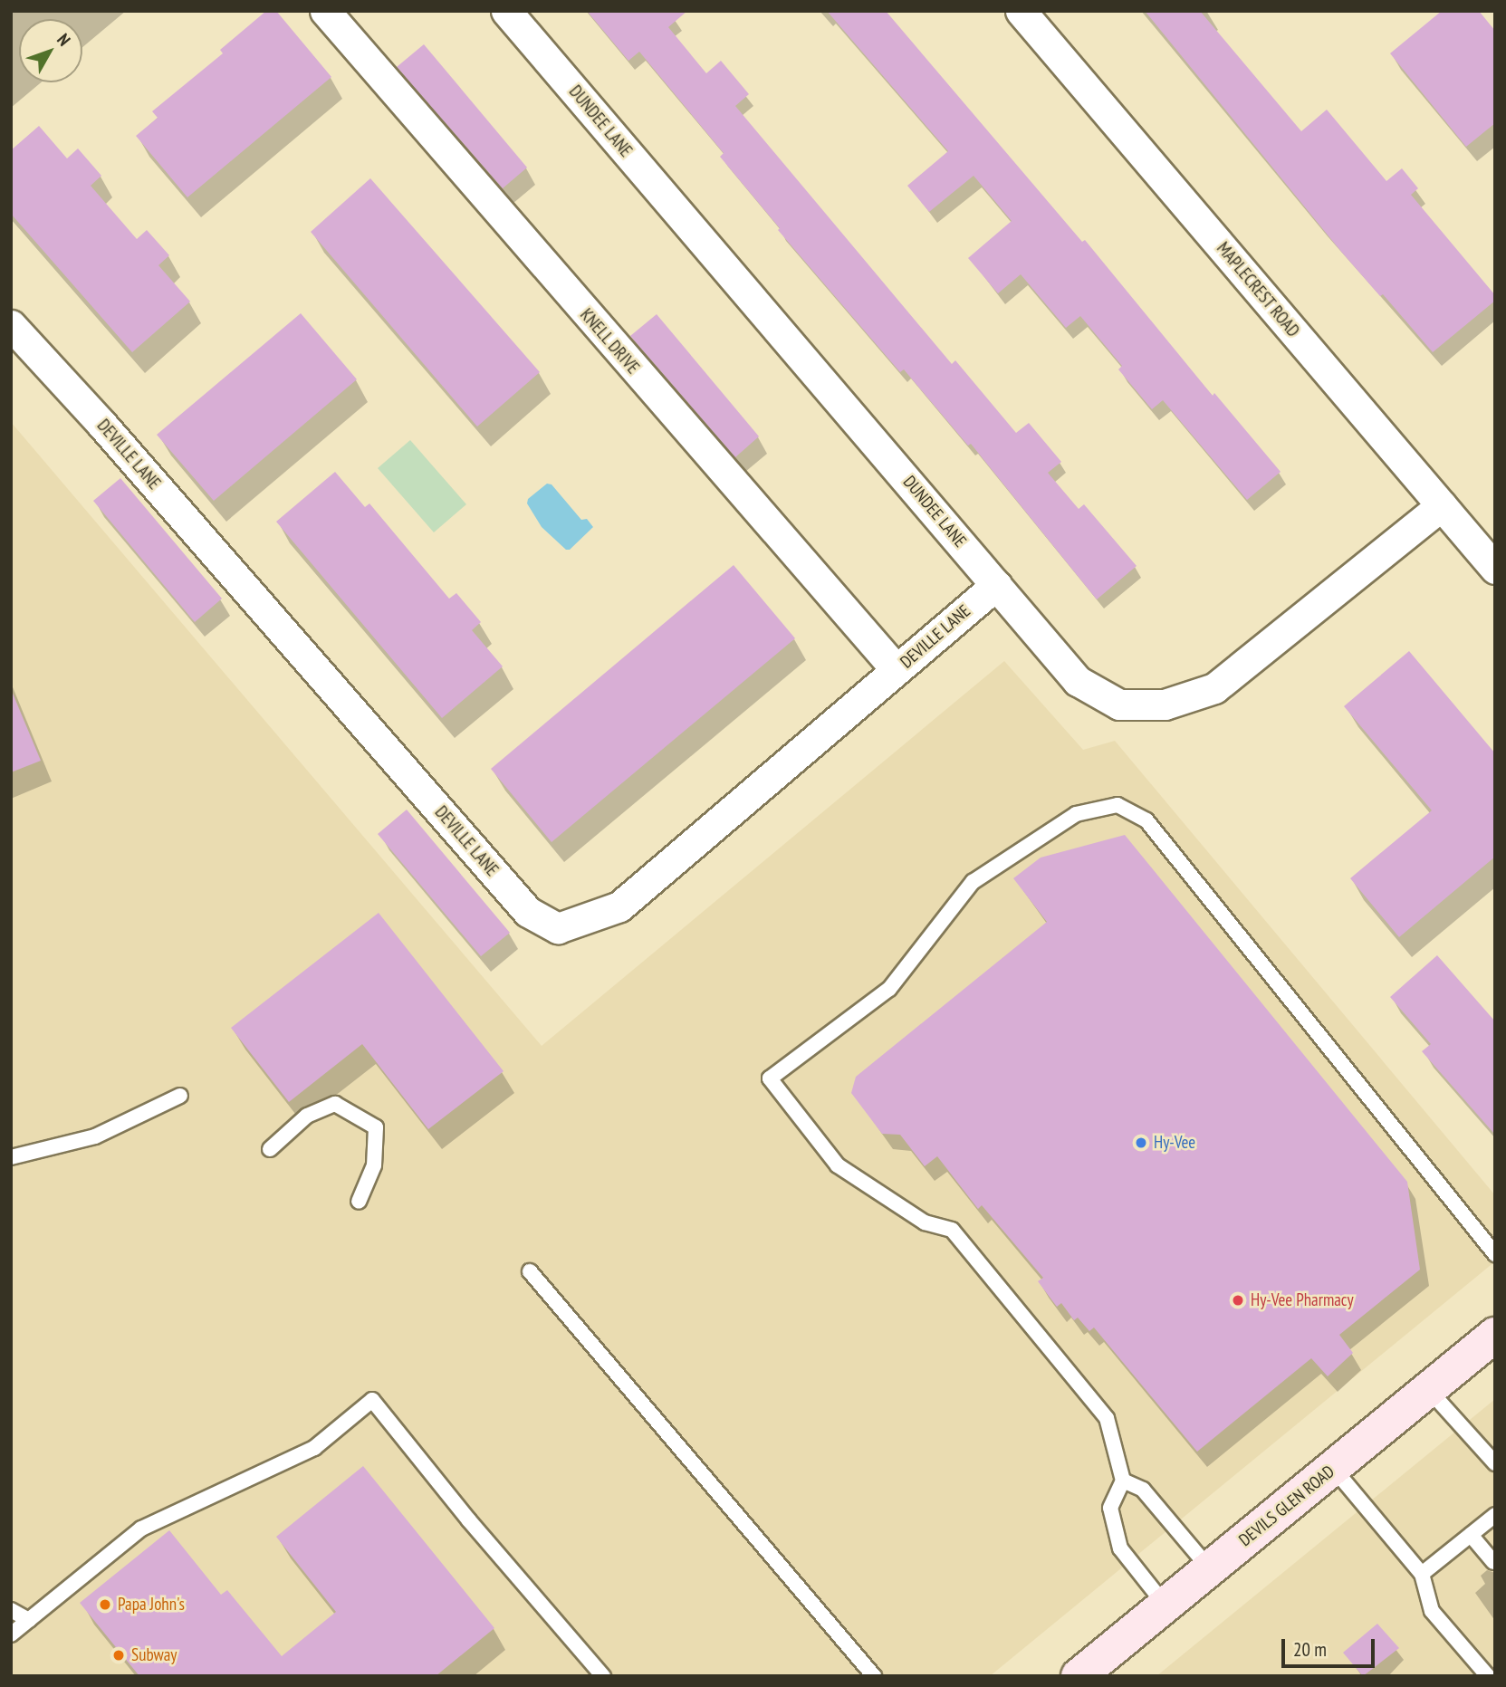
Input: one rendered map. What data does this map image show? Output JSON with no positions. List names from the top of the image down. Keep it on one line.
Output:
{"streets":{"main road":["DEVILS GLEN ROAD"],"street":["DUNDEE LANE","MAPLECREST ROAD","KNELL DRIVE","DEVILLE LANE"]},"crossings":[["DUNDEE LANE","MAPLECREST ROAD"],["DUNDEE LANE","DEVILLE LANE"],["KNELL DRIVE","DEVILLE LANE"]],"places":["Hy-Vee","Hy-Vee Pharmacy","Papa John's","Subway"],"scale_bar":"20 m","north":"top right"}
